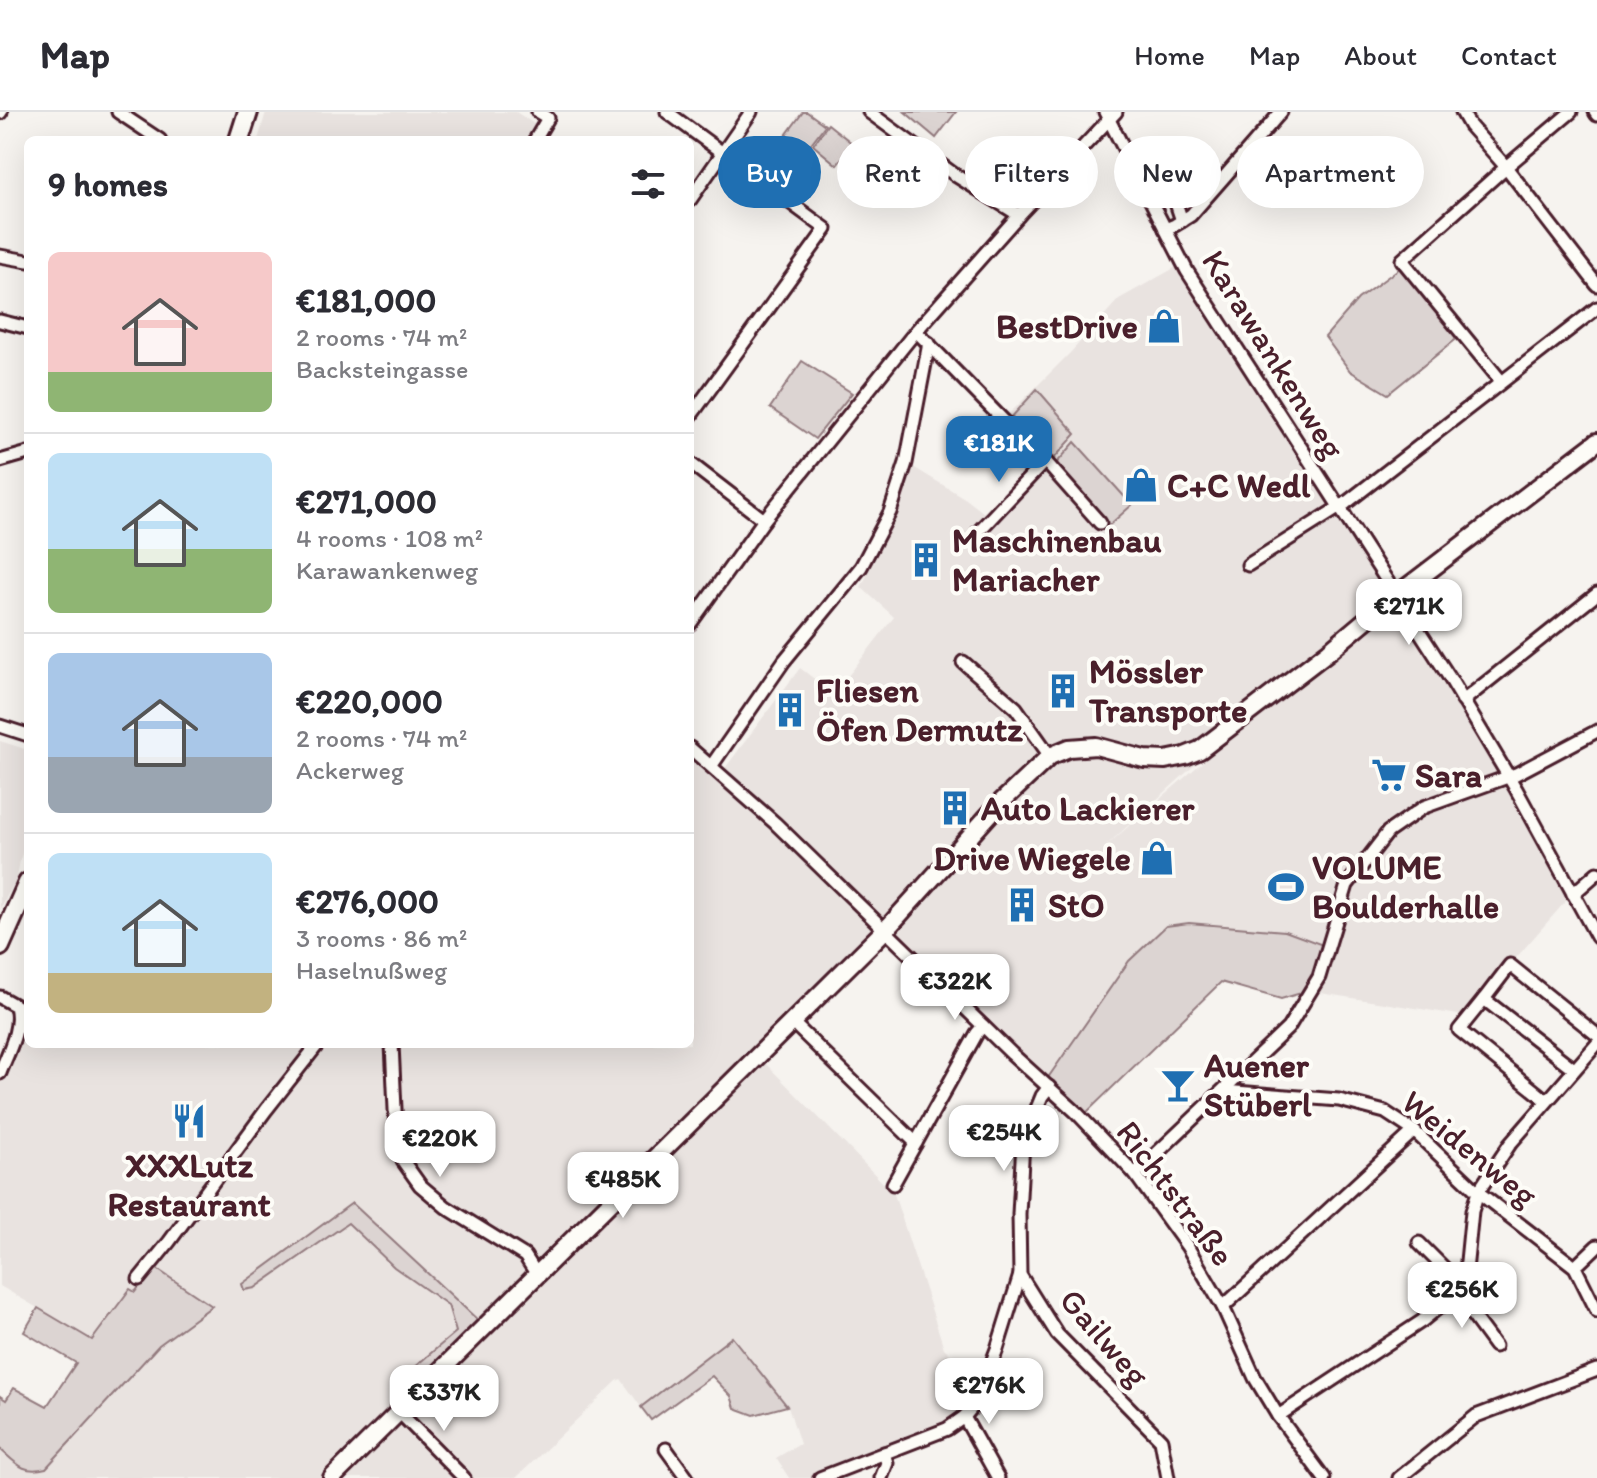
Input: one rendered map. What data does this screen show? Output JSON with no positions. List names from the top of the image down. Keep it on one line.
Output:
{"streets":{"street":["Karawankenweg","Weidenweg","Richtstraße","Gailweg"]},"crossings":[["Richtstraße","Gailweg"]],"places":{"shop":["BestDrive","C+C Wedl","Drive Wiegele"],"building":["Maschinenbau Mariacher","Mössler Transporte","Fliesen Öfen Dermutz","Auto Lackierer","StO"],"supermarket":["Sara"],"sports":["VOLUME Boulderhalle"],"bar":["Auener Stüberl"],"restaurant":["XXXLutz Restaurant"]},"page":{"header":"Map","nav":["Home","Map","About","Contact"],"chip":["Buy","Rent","Filters","New","Apartment"],"heading":"9 homes","list":[{"name":"€181,000","note":"2 rooms · 74 m² · Backsteingasse"},{"name":"€271,000","note":"4 rooms · 108 m² · Karawankenweg"},{"name":"€220,000","note":"2 rooms · 74 m² · Ackerweg"},{"name":"€276,000","note":"3 rooms · 86 m² · Haselnußweg"}],"price":["€181K","€271K","€322K","€254K","€220K","€485K","€256K","€276K","€337K"]}}
